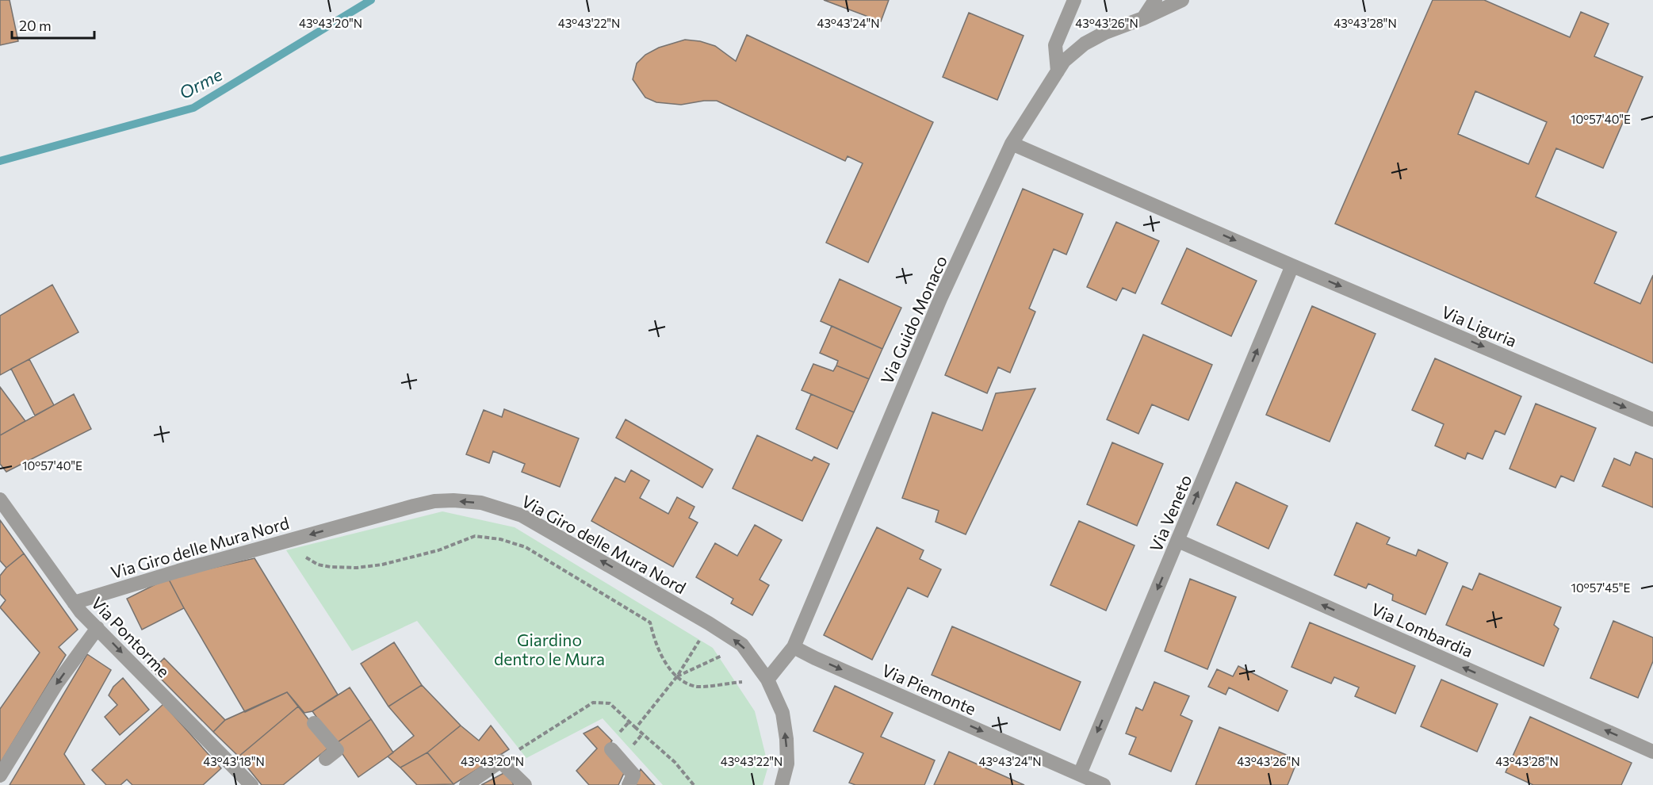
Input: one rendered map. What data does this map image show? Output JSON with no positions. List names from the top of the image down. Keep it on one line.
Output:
{"streets":{"street":["Via Guido Monaco","Via Liguria","Via Veneto","Via Giro delle Mura Nord","Via Lombardia","Via Pontorme","Via Piemonte"]},"crossings":[["Via Guido Monaco","Via Liguria"],["Via Guido Monaco","Via Giro delle Mura Nord"],["Via Guido Monaco","Via Piemonte"],["Via Liguria","Via Veneto"],["Via Veneto","Via Lombardia"],["Via Veneto","Via Piemonte"],["Via Giro delle Mura Nord","Via Pontorme"]],"one_way":["Via Liguria","Via Giro delle Mura Nord","Via Lombardia","Via Pontorme","Via Piemonte"],"water":["Orme"],"parks":["Giardino dentro le Mura"],"scale_bar":"20 m","coordinates":["43°43'20\"N","43°43'22\"N","43°43'24\"N","43°43'26\"N","43°43'28\"N","10°57'40\"E","10°57'45\"E","43°43'18\"N"]}
